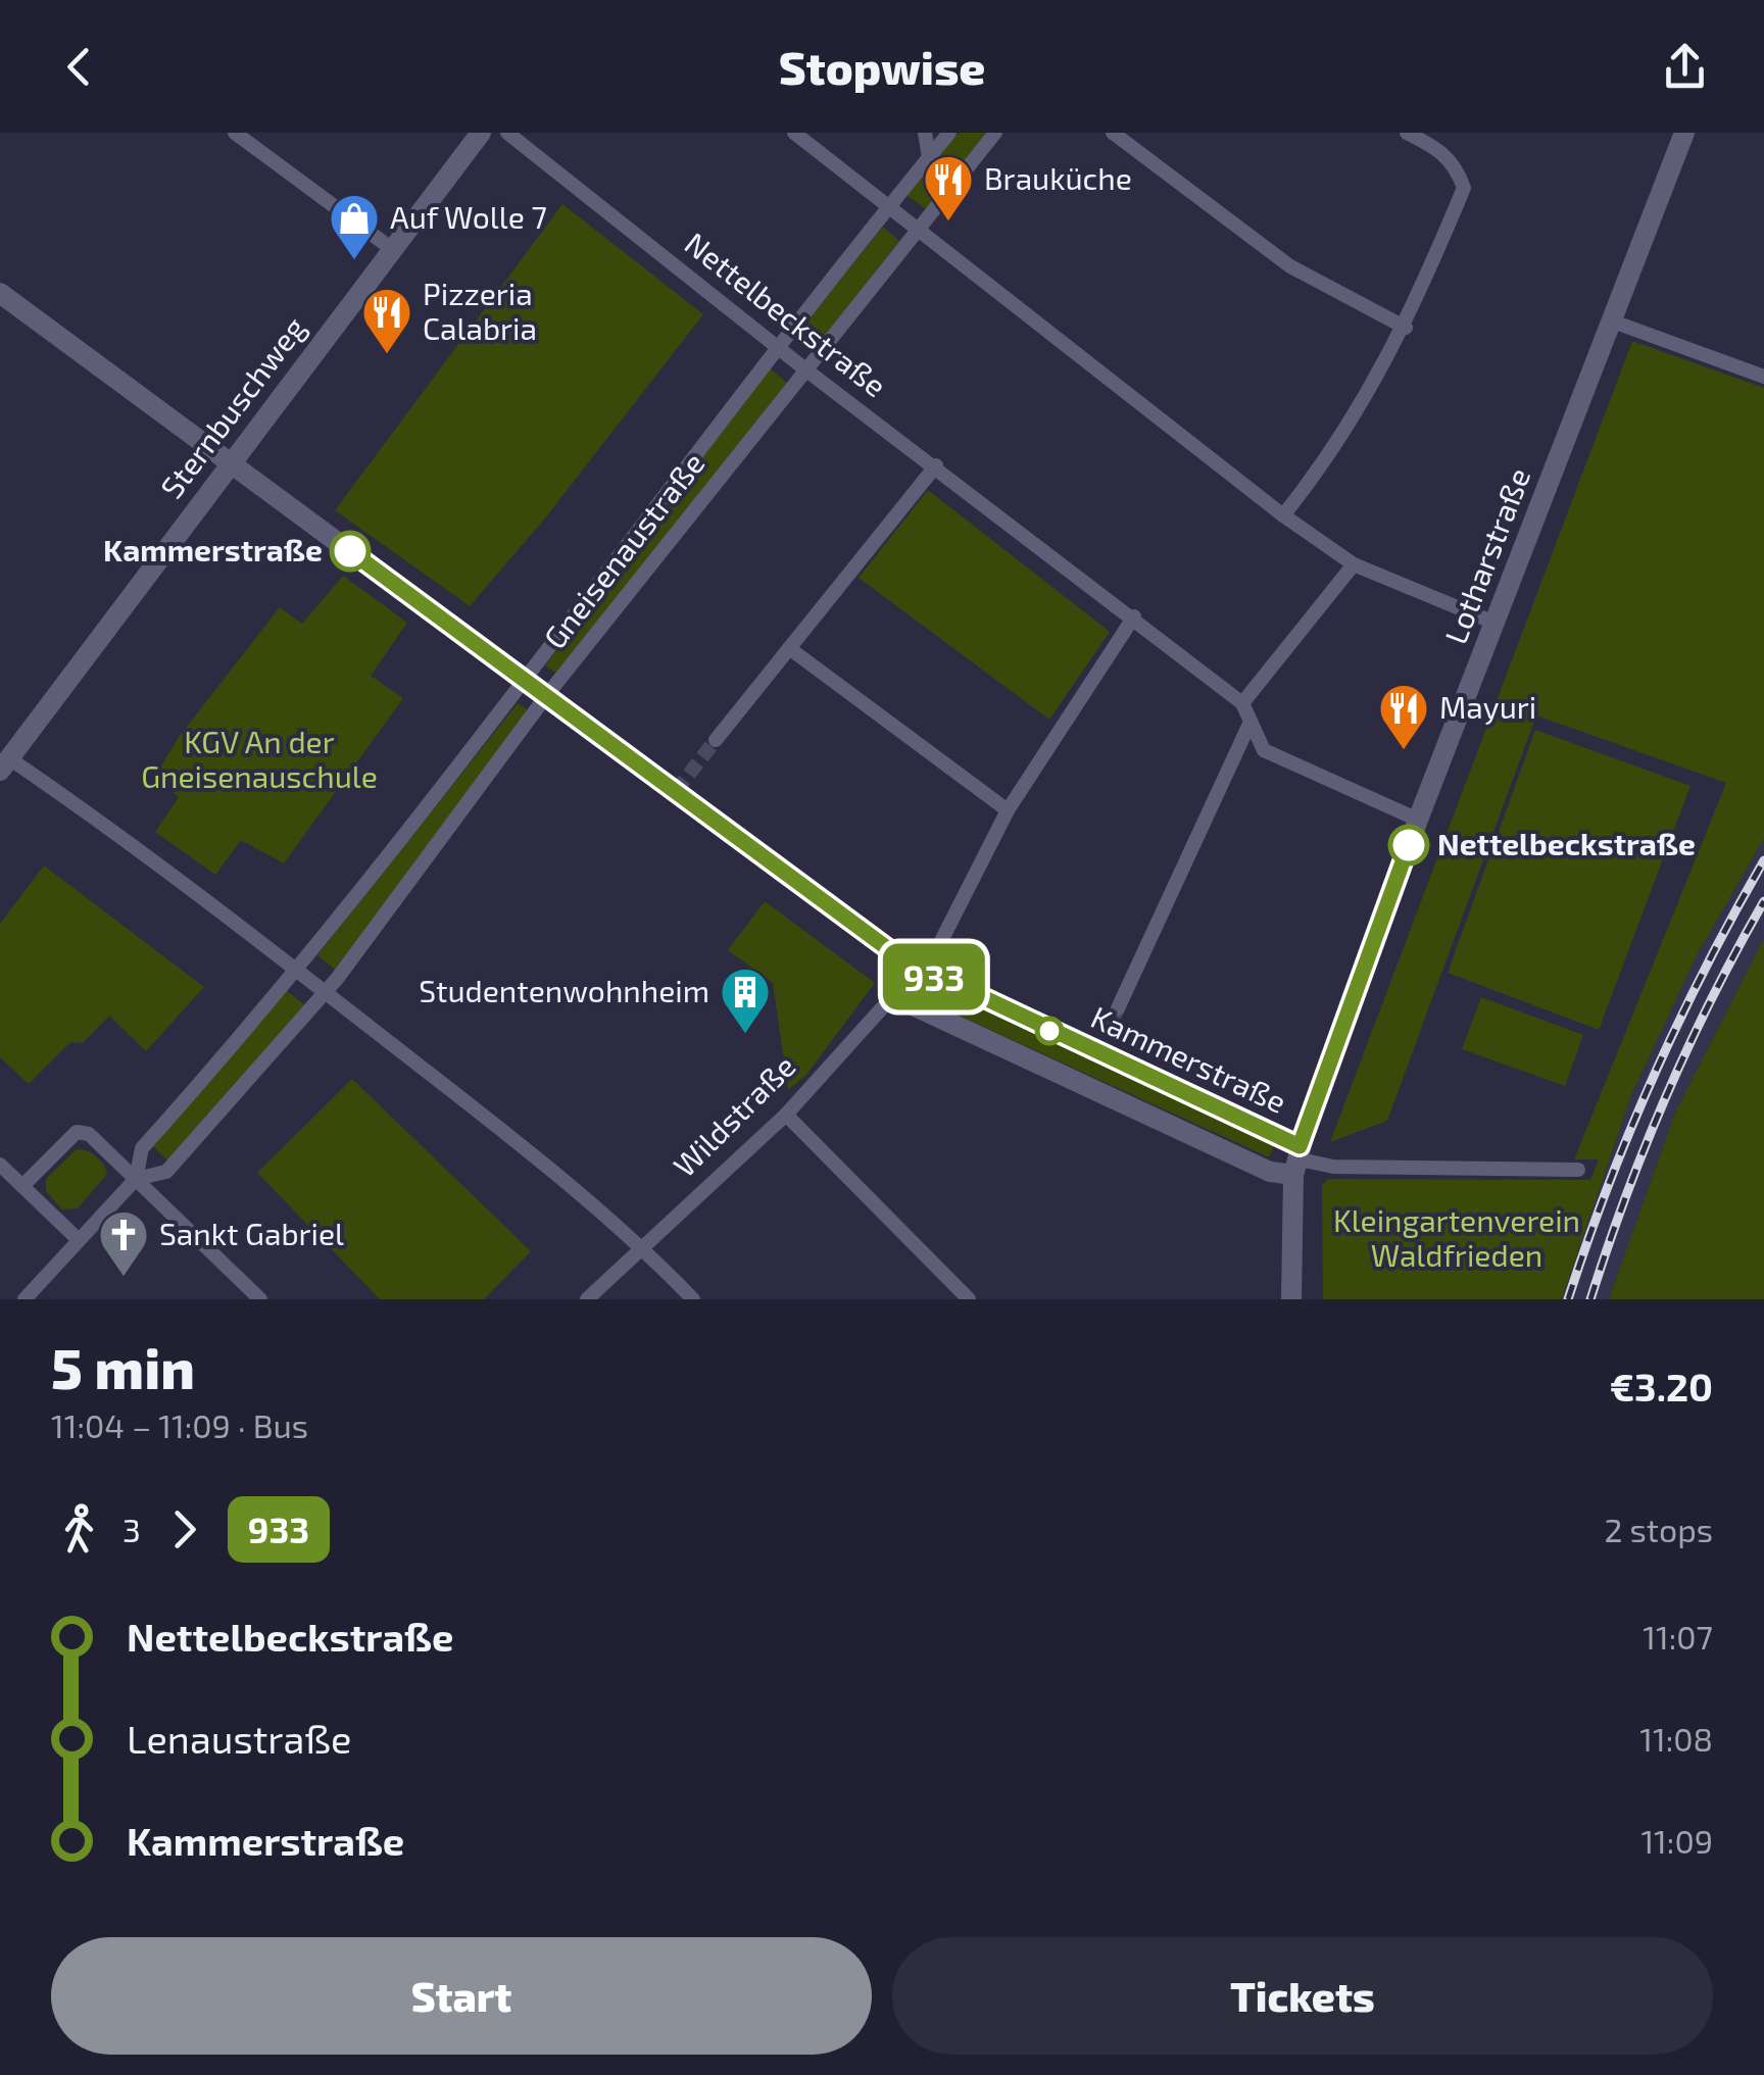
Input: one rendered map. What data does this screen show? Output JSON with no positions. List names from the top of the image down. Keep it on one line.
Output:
{"streets":{"street":["Nettelbeckstraße","Sternbuschweg","Gneisenaustraße","Lotharstraße","Kammerstraße","Wildstraße"]},"crossings":[["Nettelbeckstraße","Gneisenaustraße"],["Nettelbeckstraße","Lotharstraße"],["Sternbuschweg","Kammerstraße"],["Gneisenaustraße","Kammerstraße"],["Lotharstraße","Kammerstraße"],["Kammerstraße","Wildstraße"]],"parks":["KGV An der Gneisenauschule","Kleingartenverein Waldfrieden"],"places":{"restaurant":["Brauküche","Pizzeria Calabria","Mayuri"],"shop":["Auf Wolle 7"],"other":["Kammerstraße","Nettelbeckstraße"],"building":["Studentenwohnheim"],"church":["Sankt Gabriel"]},"lines":["bus line 933"],"page":{"header":"Stopwise","on_map":"933","heading":["5 min","11:04 – 11:09 · Bus","€3.20"],"legs":["3","933","2 stops"],"list":[{"name":"Nettelbeckstraße","value":"11:07"},{"name":"Lenaustraße","value":"11:08"},{"name":"Kammerstraße","value":"11:09"}],"buttons":["Start","Tickets"]}}
